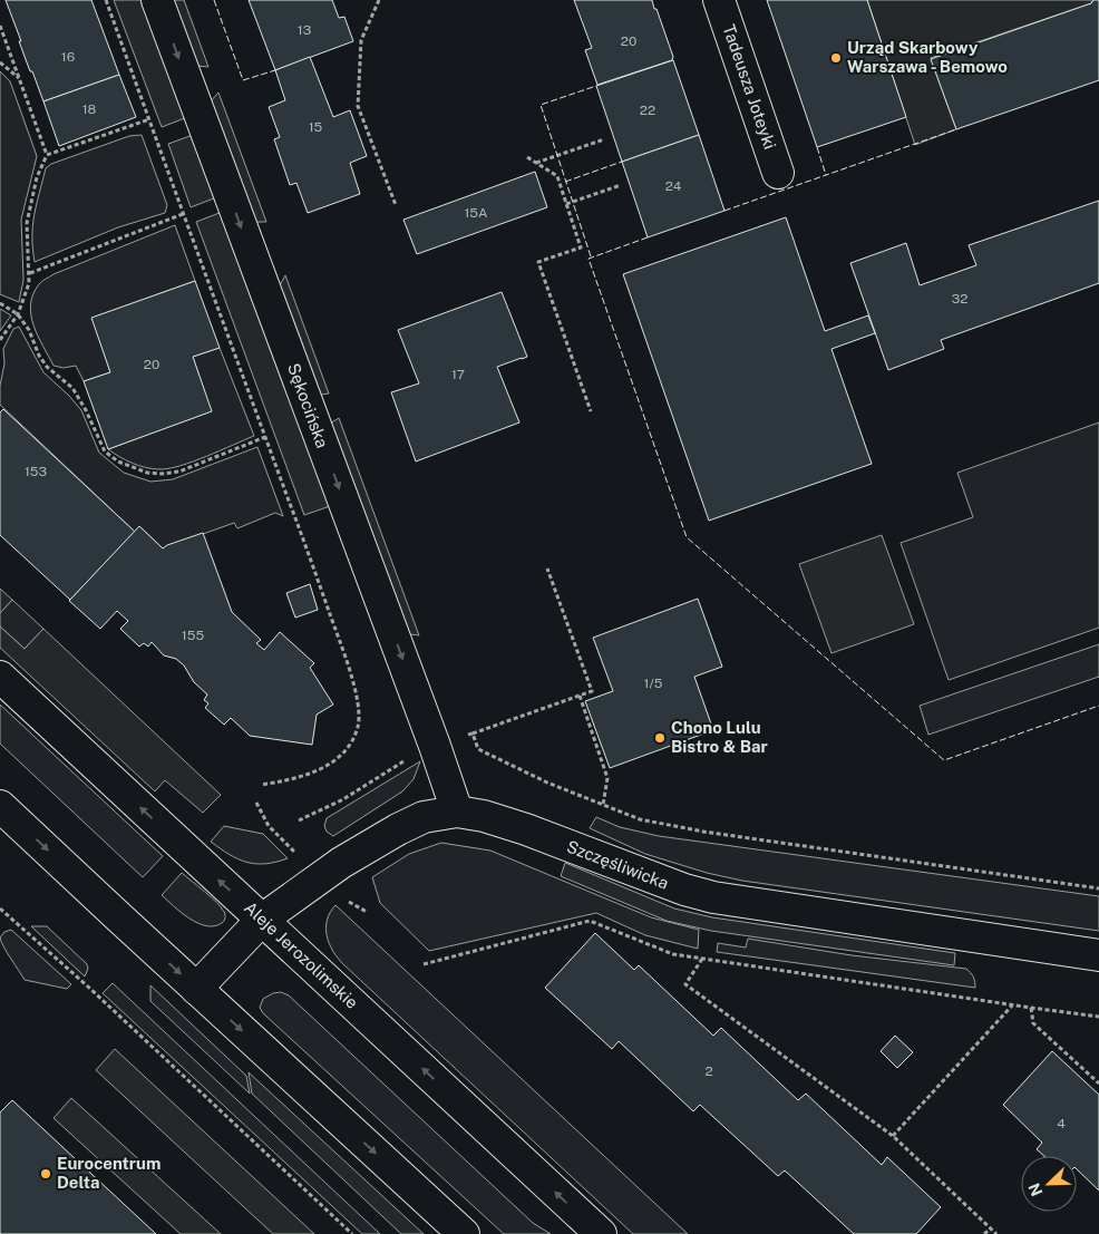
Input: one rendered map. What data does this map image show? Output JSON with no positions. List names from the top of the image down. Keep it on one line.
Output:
{"streets":{"street":["Tadeusza Joteyki","Sękocińska","Szczęśliwicka","Aleje Jerozolimskie"]},"crossings":[["Sękocińska","Szczęśliwicka"],["Szczęśliwicka","Aleje Jerozolimskie"]],"one_way":["Sękocińska"],"places":["Urząd Skarbowy Warszawa - Bemowo","Chono Lulu Bistro & Bar","Eurocentrum Delta"],"house_numbers":["13","20","16","18","22","15","24","15A","32","20","17","153","155","1/5","2","4"],"north":"bottom left"}
